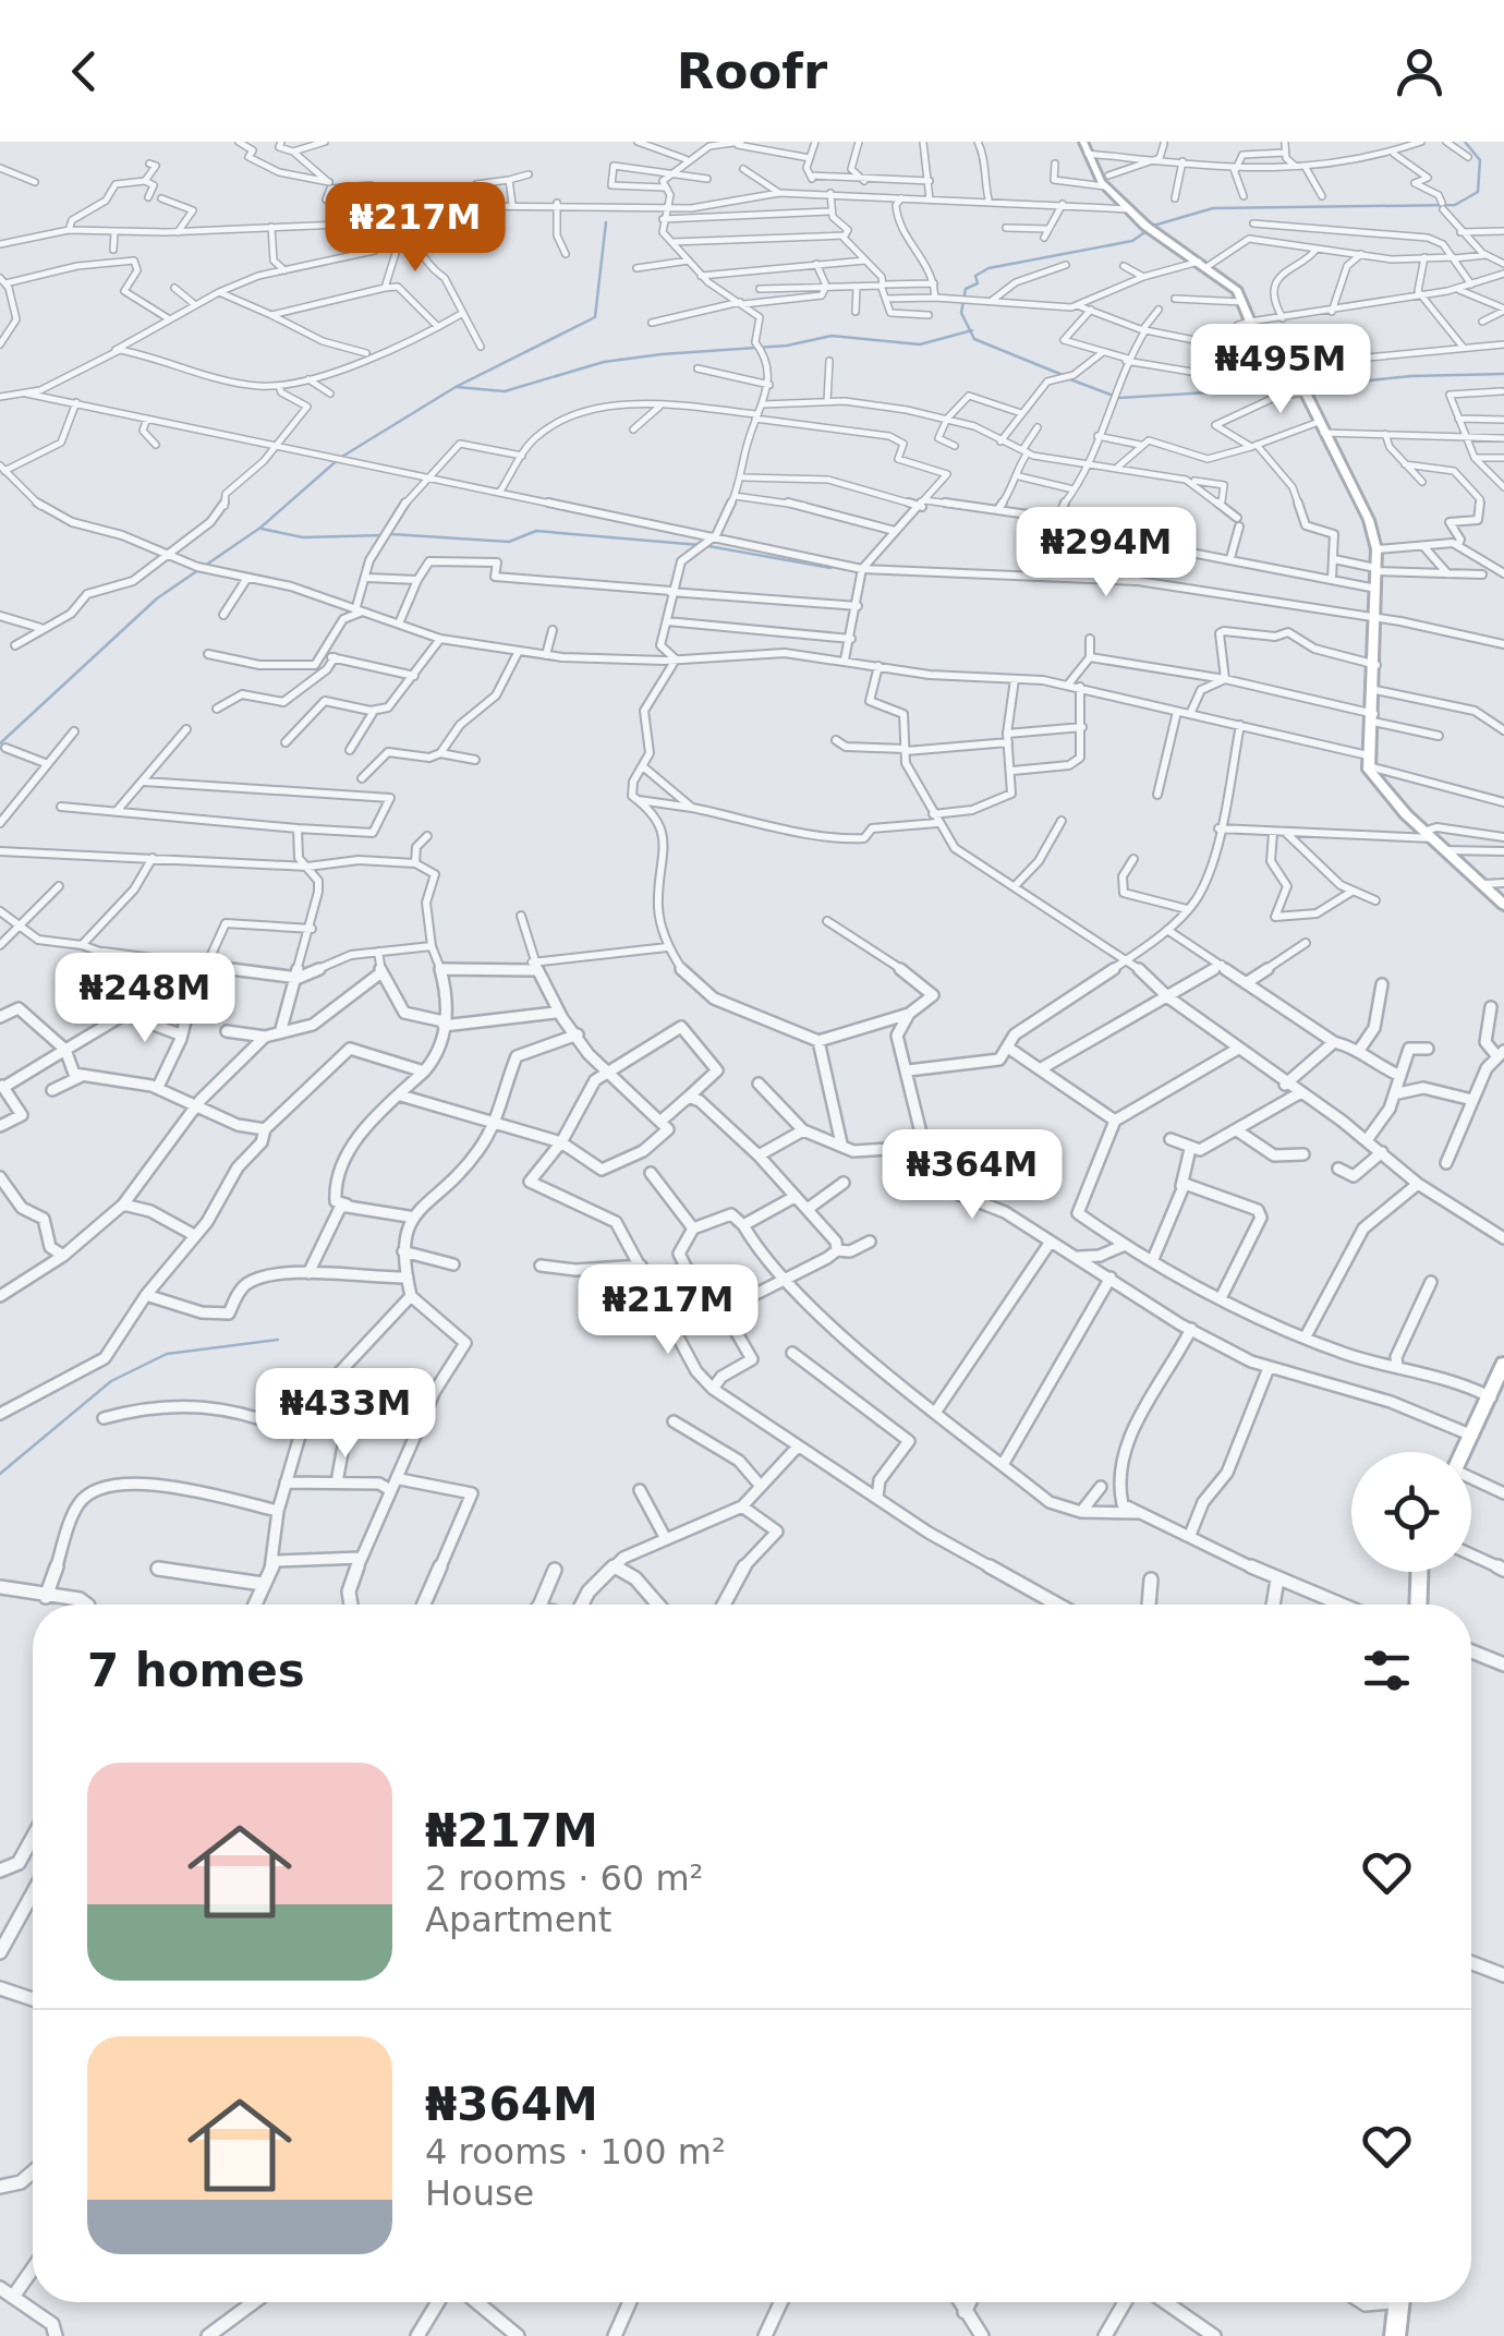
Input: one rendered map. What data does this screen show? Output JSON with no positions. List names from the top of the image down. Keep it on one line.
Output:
{"page":{"header":"Roofr","price":["₦217M","₦495M","₦294M","₦248M","₦364M","₦217M","₦433M"],"heading":"7 homes","list":[{"name":"₦217M","note":"2 rooms · 60 m² · Apartment"},{"name":"₦364M","note":"4 rooms · 100 m² · House"}]}}
